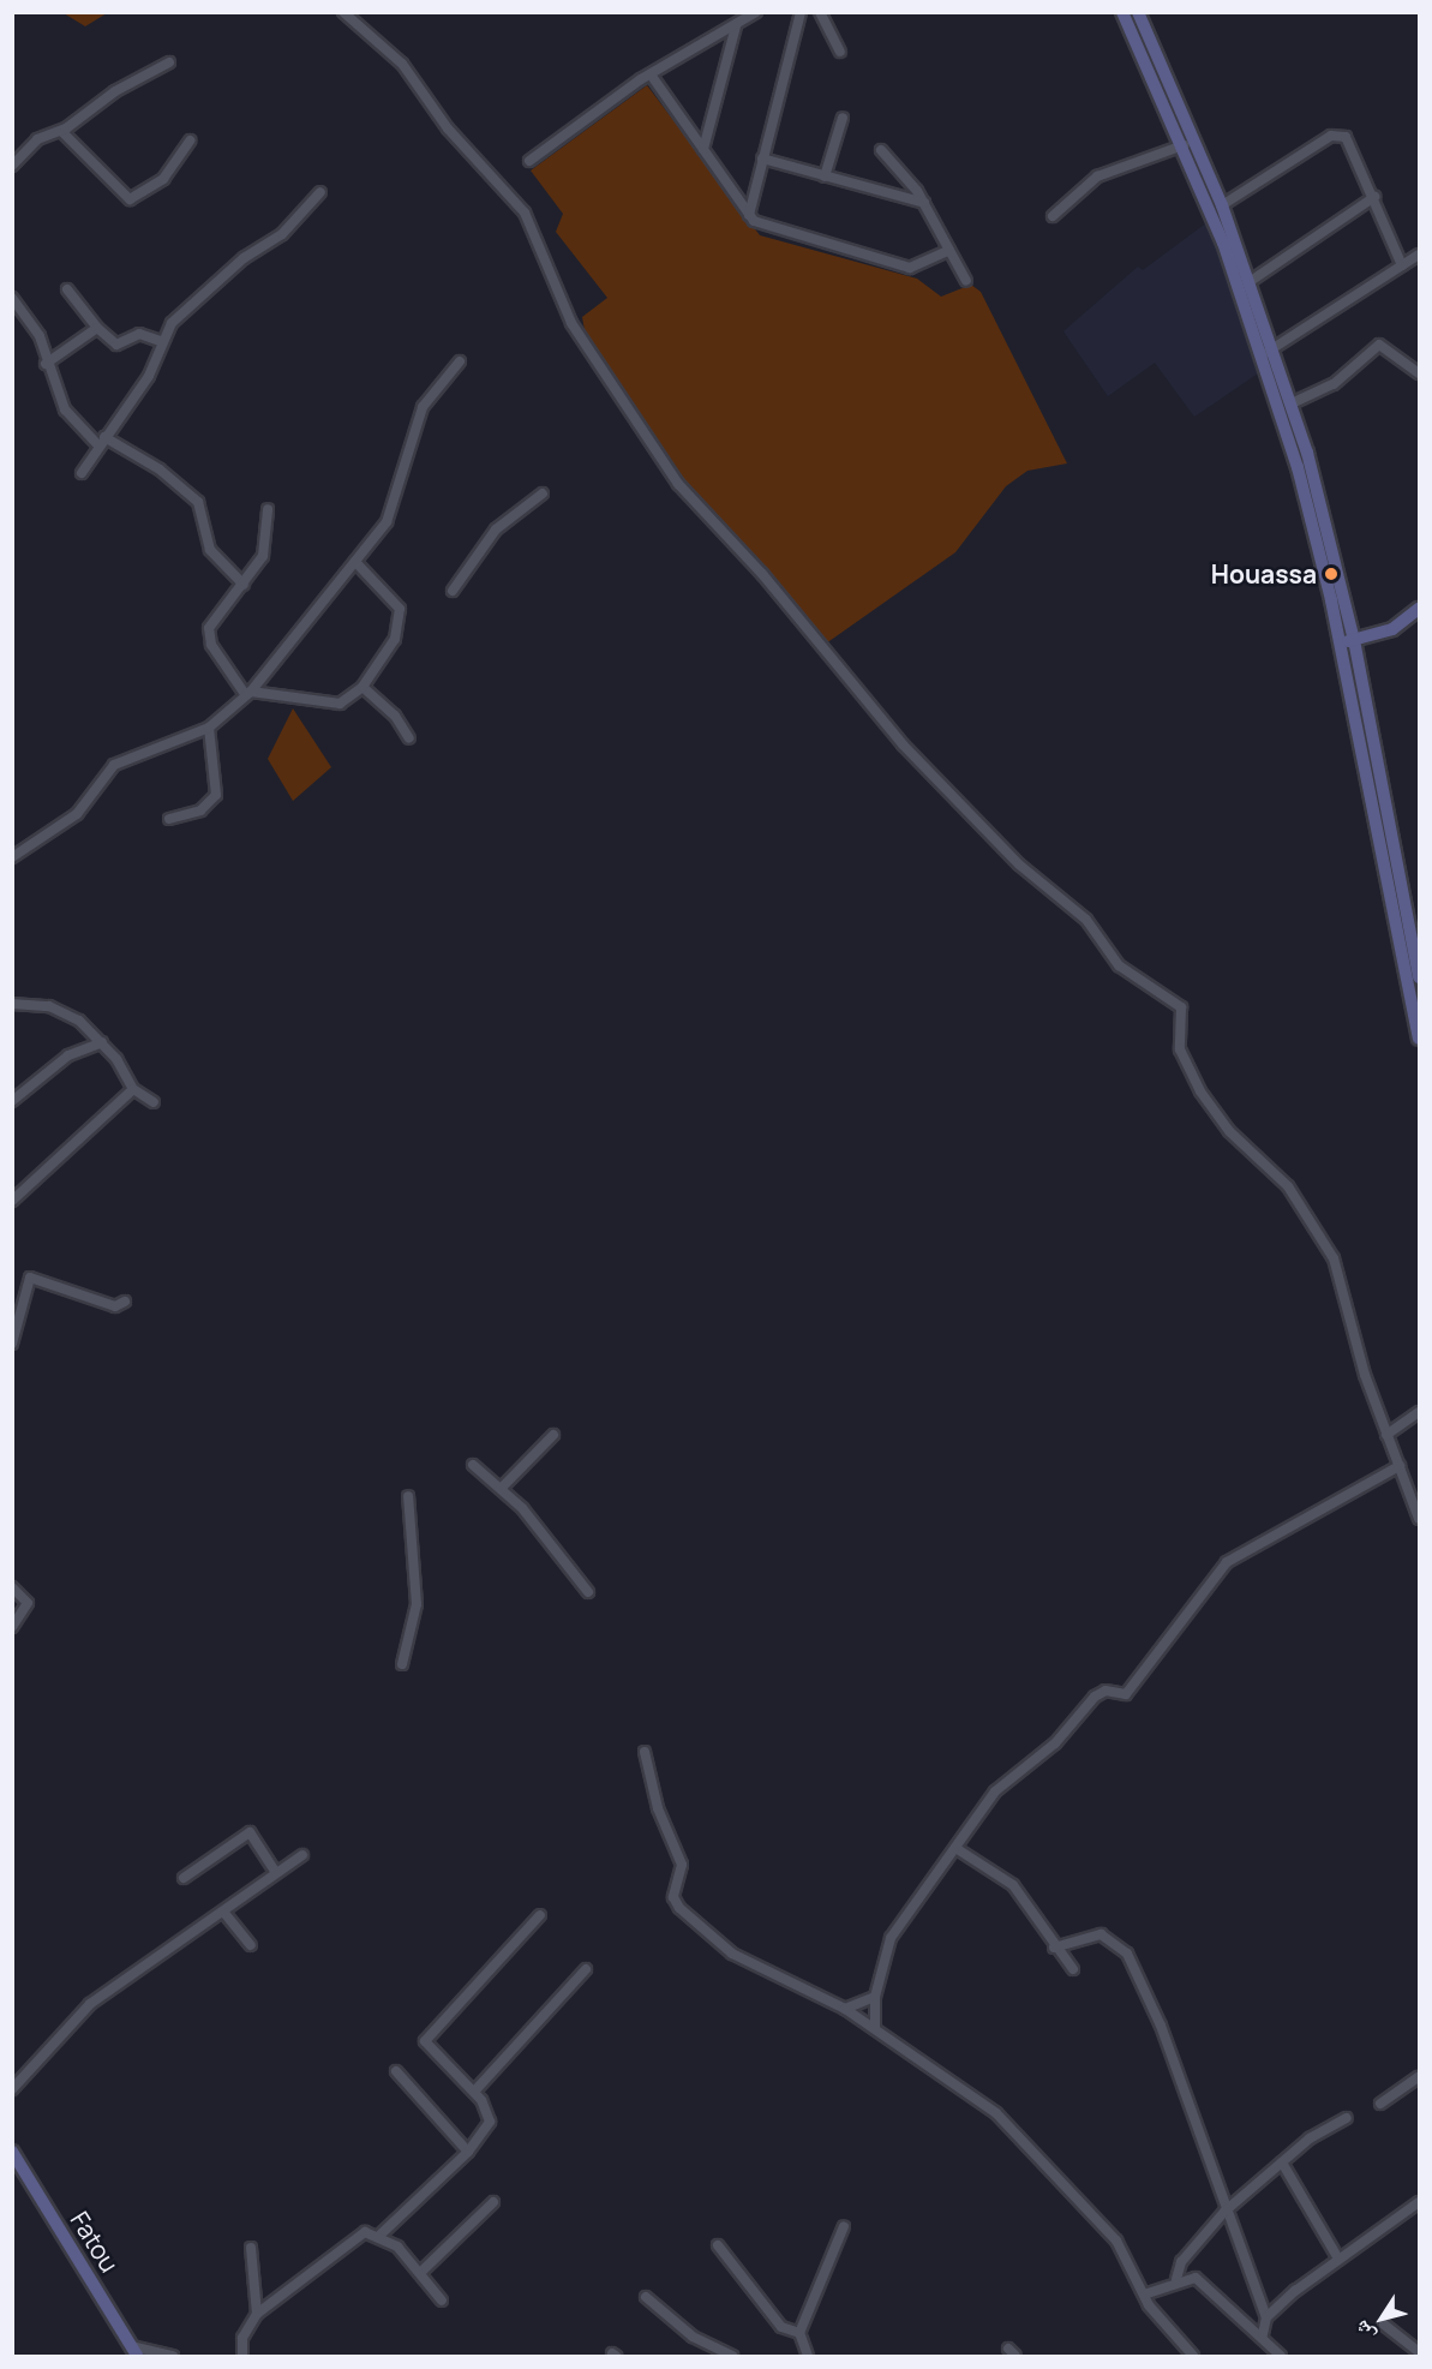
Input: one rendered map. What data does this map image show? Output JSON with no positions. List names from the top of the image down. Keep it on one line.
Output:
{"streets":{"main road":["Fatou"]},"places":["Houassa"],"north":"bottom left"}
